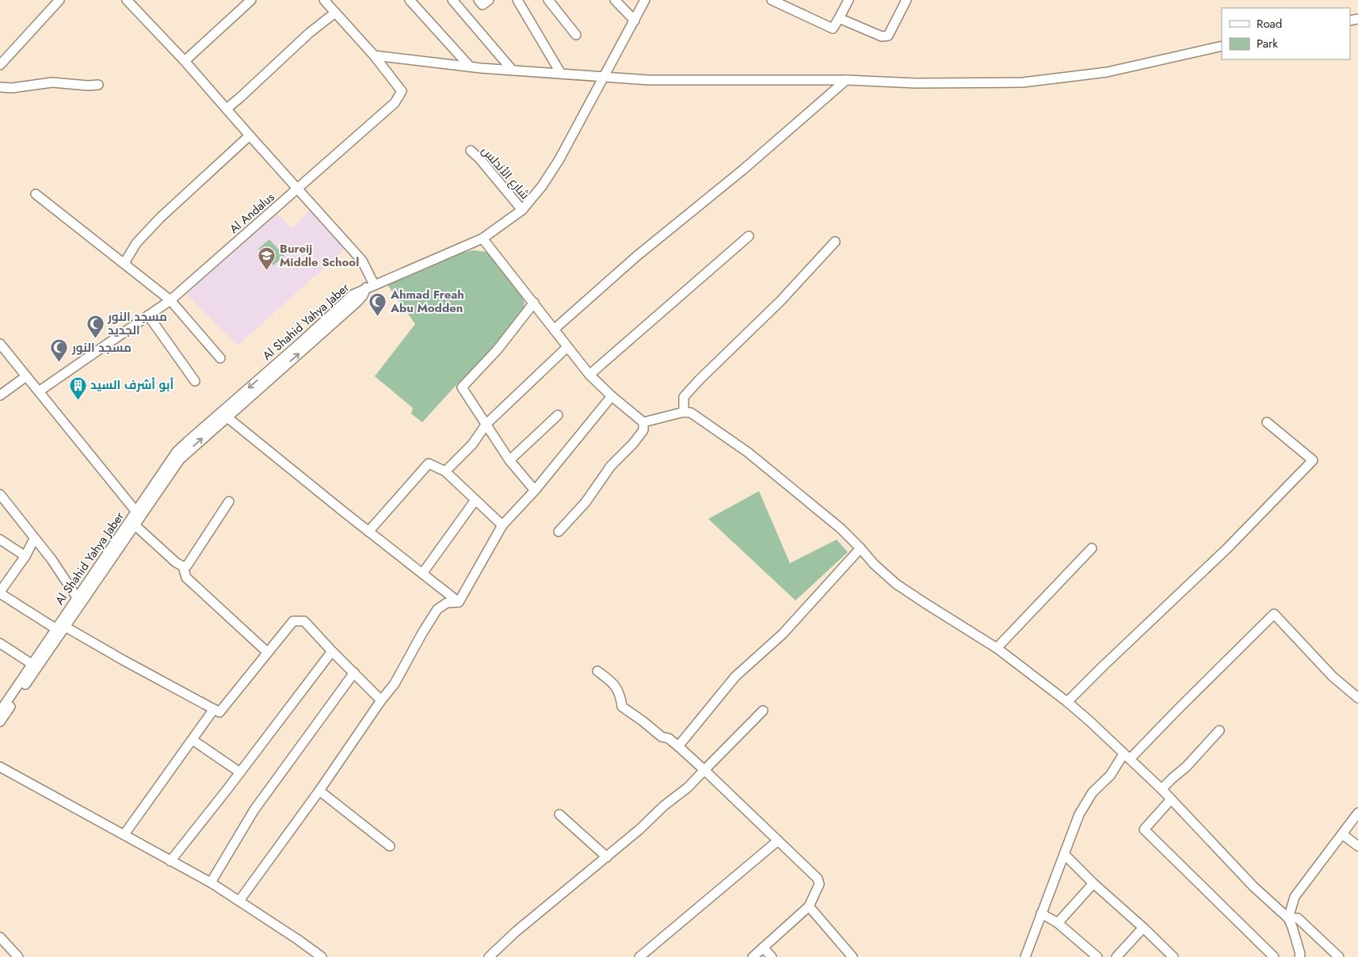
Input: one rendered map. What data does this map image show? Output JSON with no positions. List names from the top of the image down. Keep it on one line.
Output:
{"streets":{"street":["شارع الأندلس","Al Andalus","Al Shahid Yahya Jaber"]},"crossings":[["شارع الأندلس","Al Shahid Yahya Jaber"]],"places":{"school or university":["Bureij Middle School"],"mosque":["Ahmad Freah Abu Modden","مسجد النور الجديد","مسجد النور"],"building":["أبو أشرف السيد"]},"legend":["Road","Park"]}
